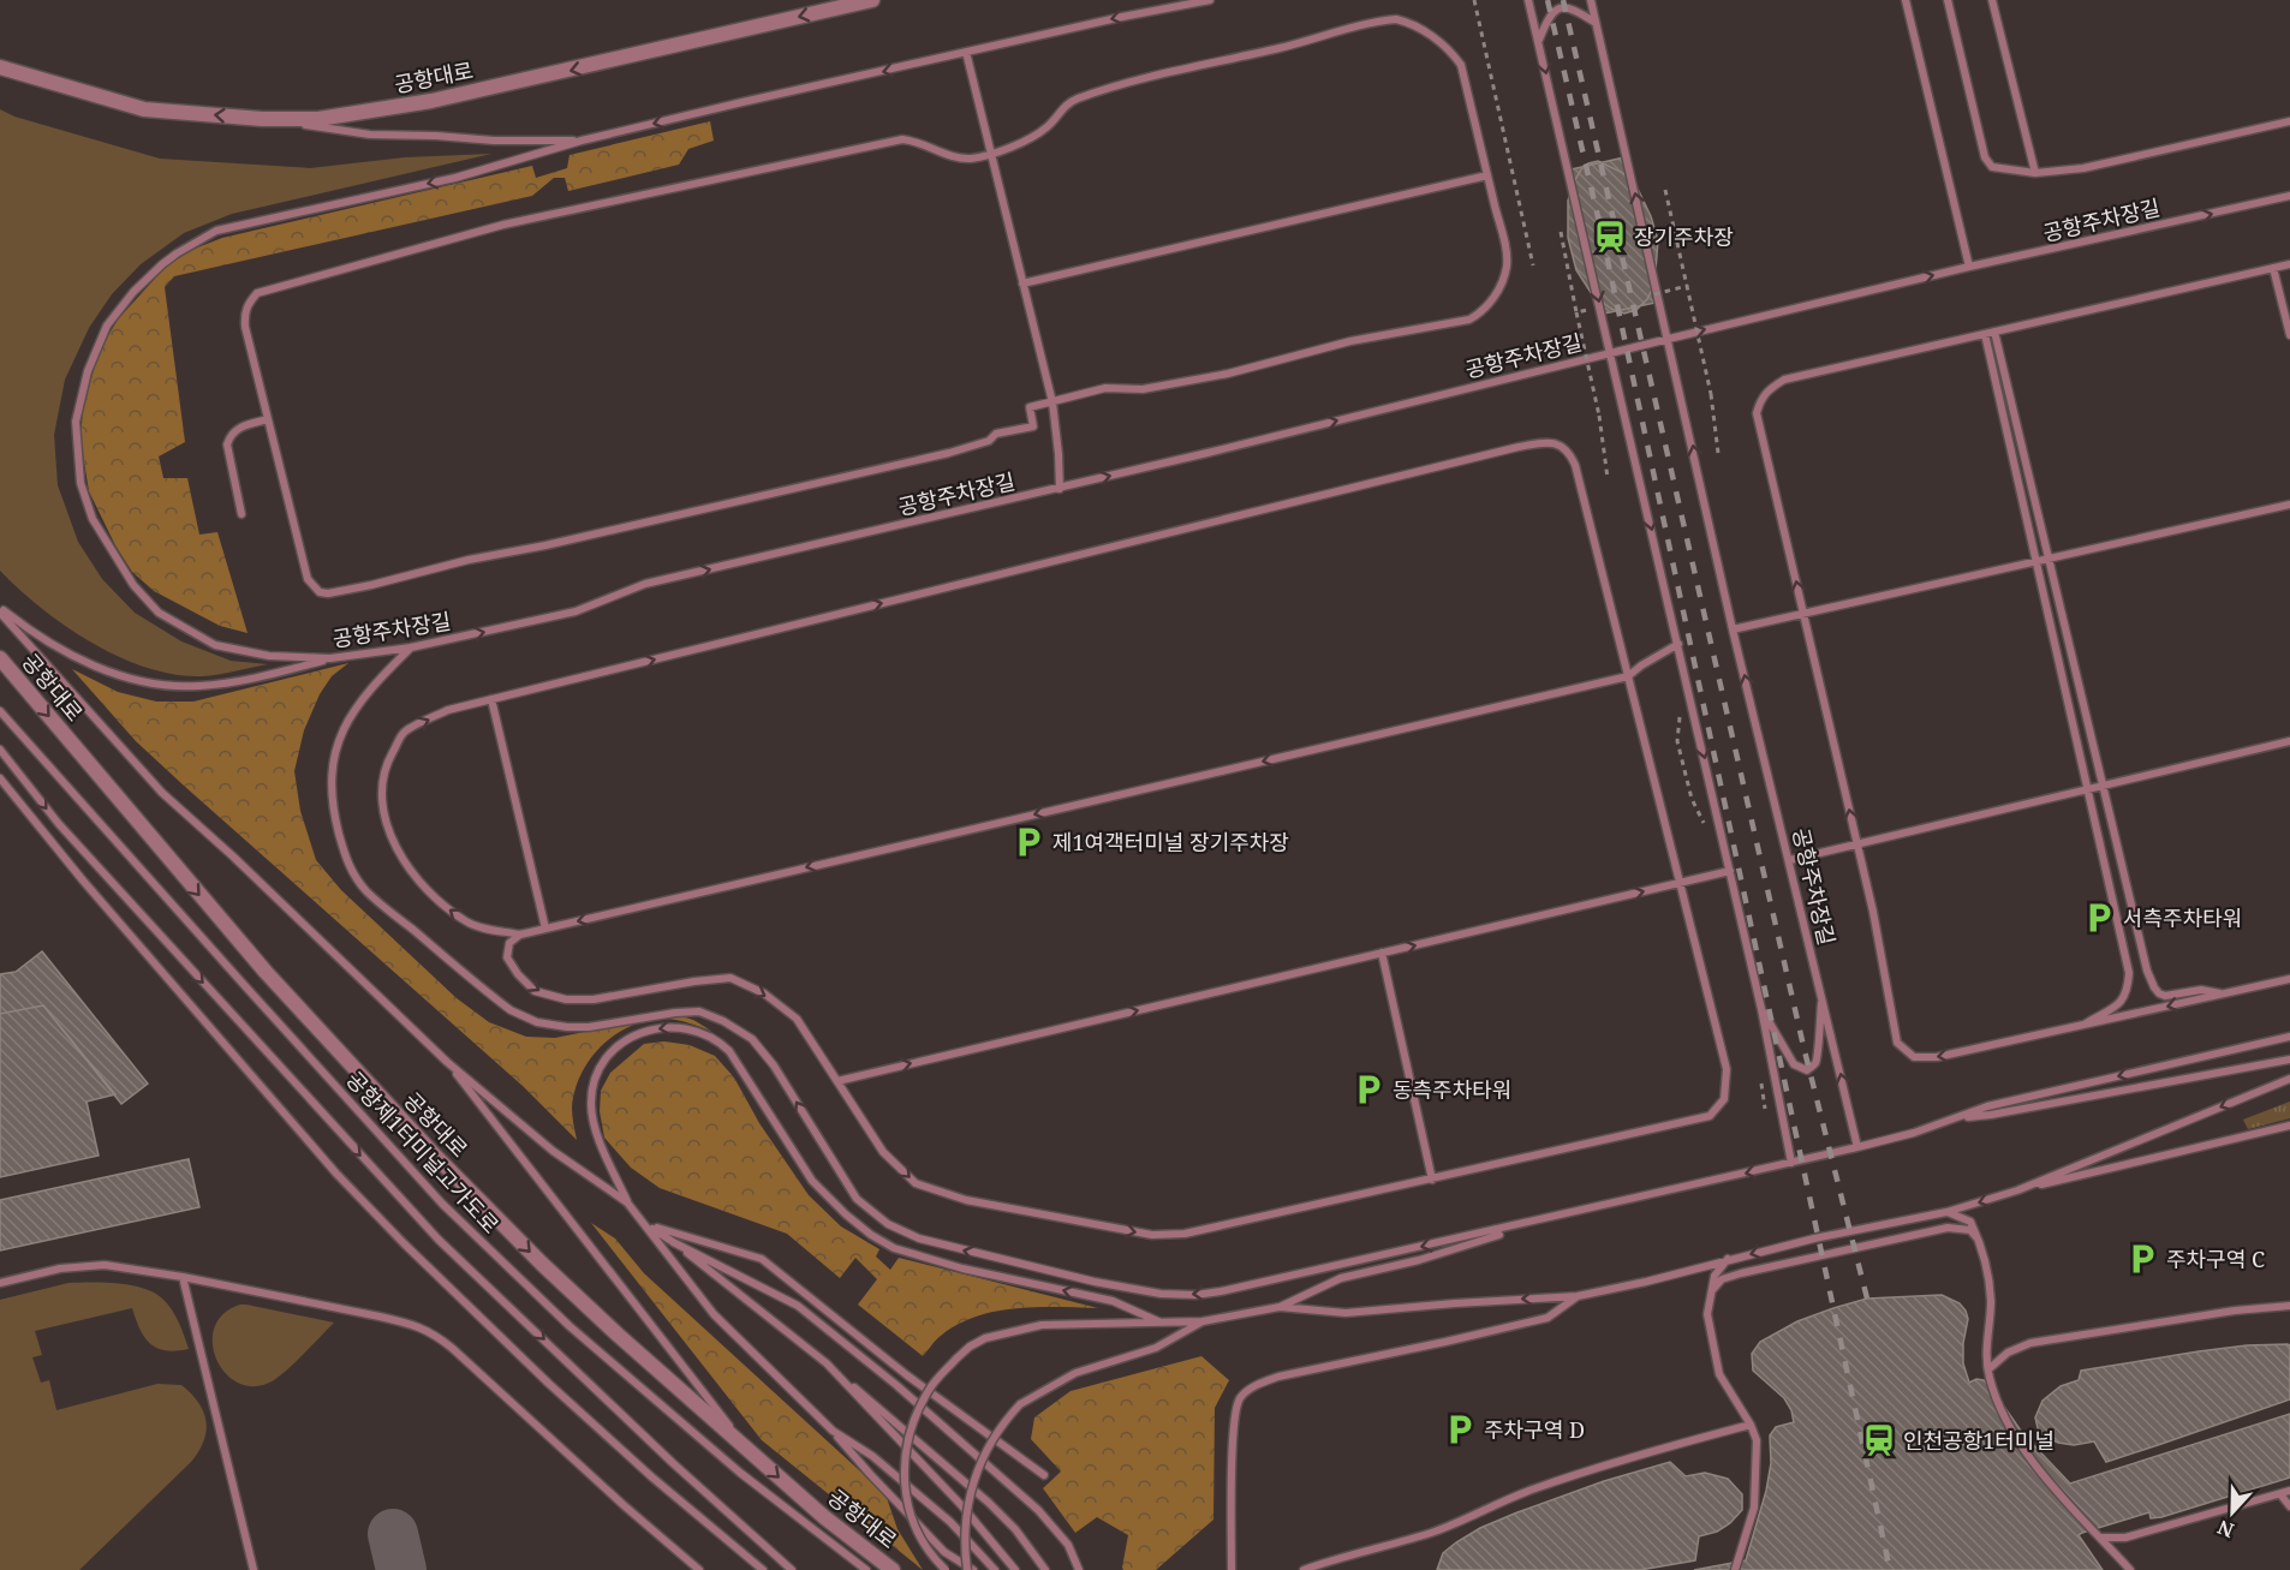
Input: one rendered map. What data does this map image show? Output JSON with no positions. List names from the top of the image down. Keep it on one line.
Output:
{"streets":{"street":["공항대로"],"lane":["공항주차장길","공항제1터미널고가도로"]},"places":{"station":["장기주차장","인천공항1터미널"],"parking":["제1여객터미널 장기주차장","서측주차타워","동측주차타워","주차구역 C","주차구역 D"]},"north":"bottom"}
